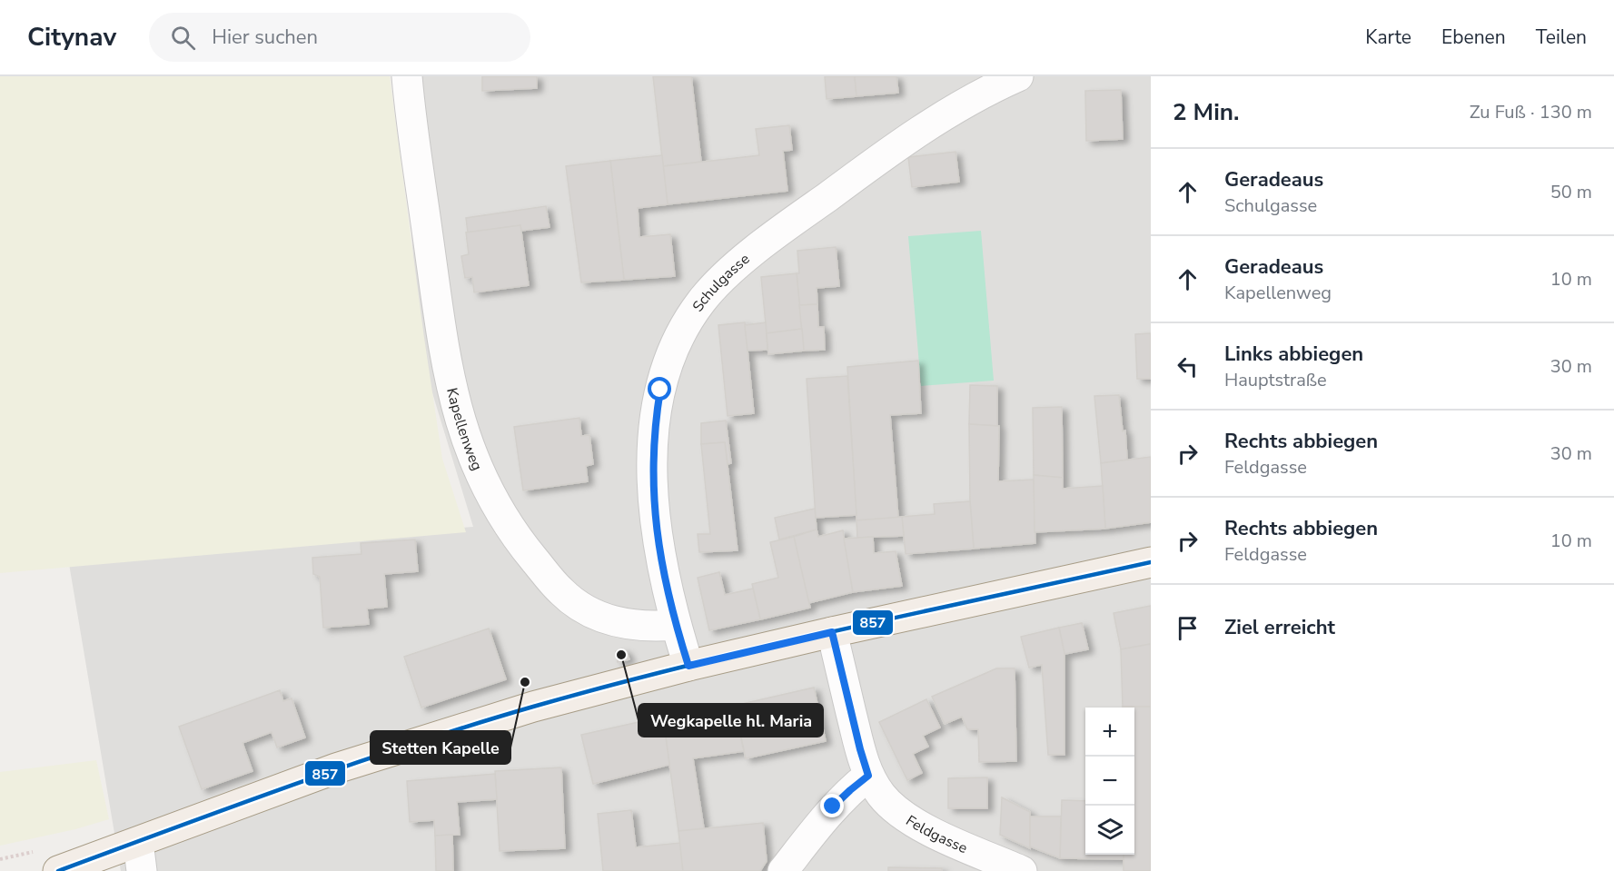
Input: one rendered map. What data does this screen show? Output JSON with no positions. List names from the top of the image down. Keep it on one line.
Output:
{"streets":{"street":["Schulgasse","Kapellenweg","Feldgasse"]},"crossings":[["Schulgasse","Kapellenweg"]],"places":["Wegkapelle hl. Maria","Stetten Kapelle"],"lines":["transit line 857"],"page":{"header":"Citynav","search":"Hier suchen","nav":["Karte","Ebenen","Teilen"],"heading":["2 Min.","Zu Fuß · 130 m"],"list":[["Geradeaus","Schulgasse","50 m"],["Geradeaus","Kapellenweg","10 m"],["Links abbiegen","Hauptstraße","30 m"],["Rechts abbiegen","Feldgasse","30 m"],["Rechts abbiegen","Feldgasse","10 m"],"Ziel erreicht"],"map_buttons":["+","−"]}}
